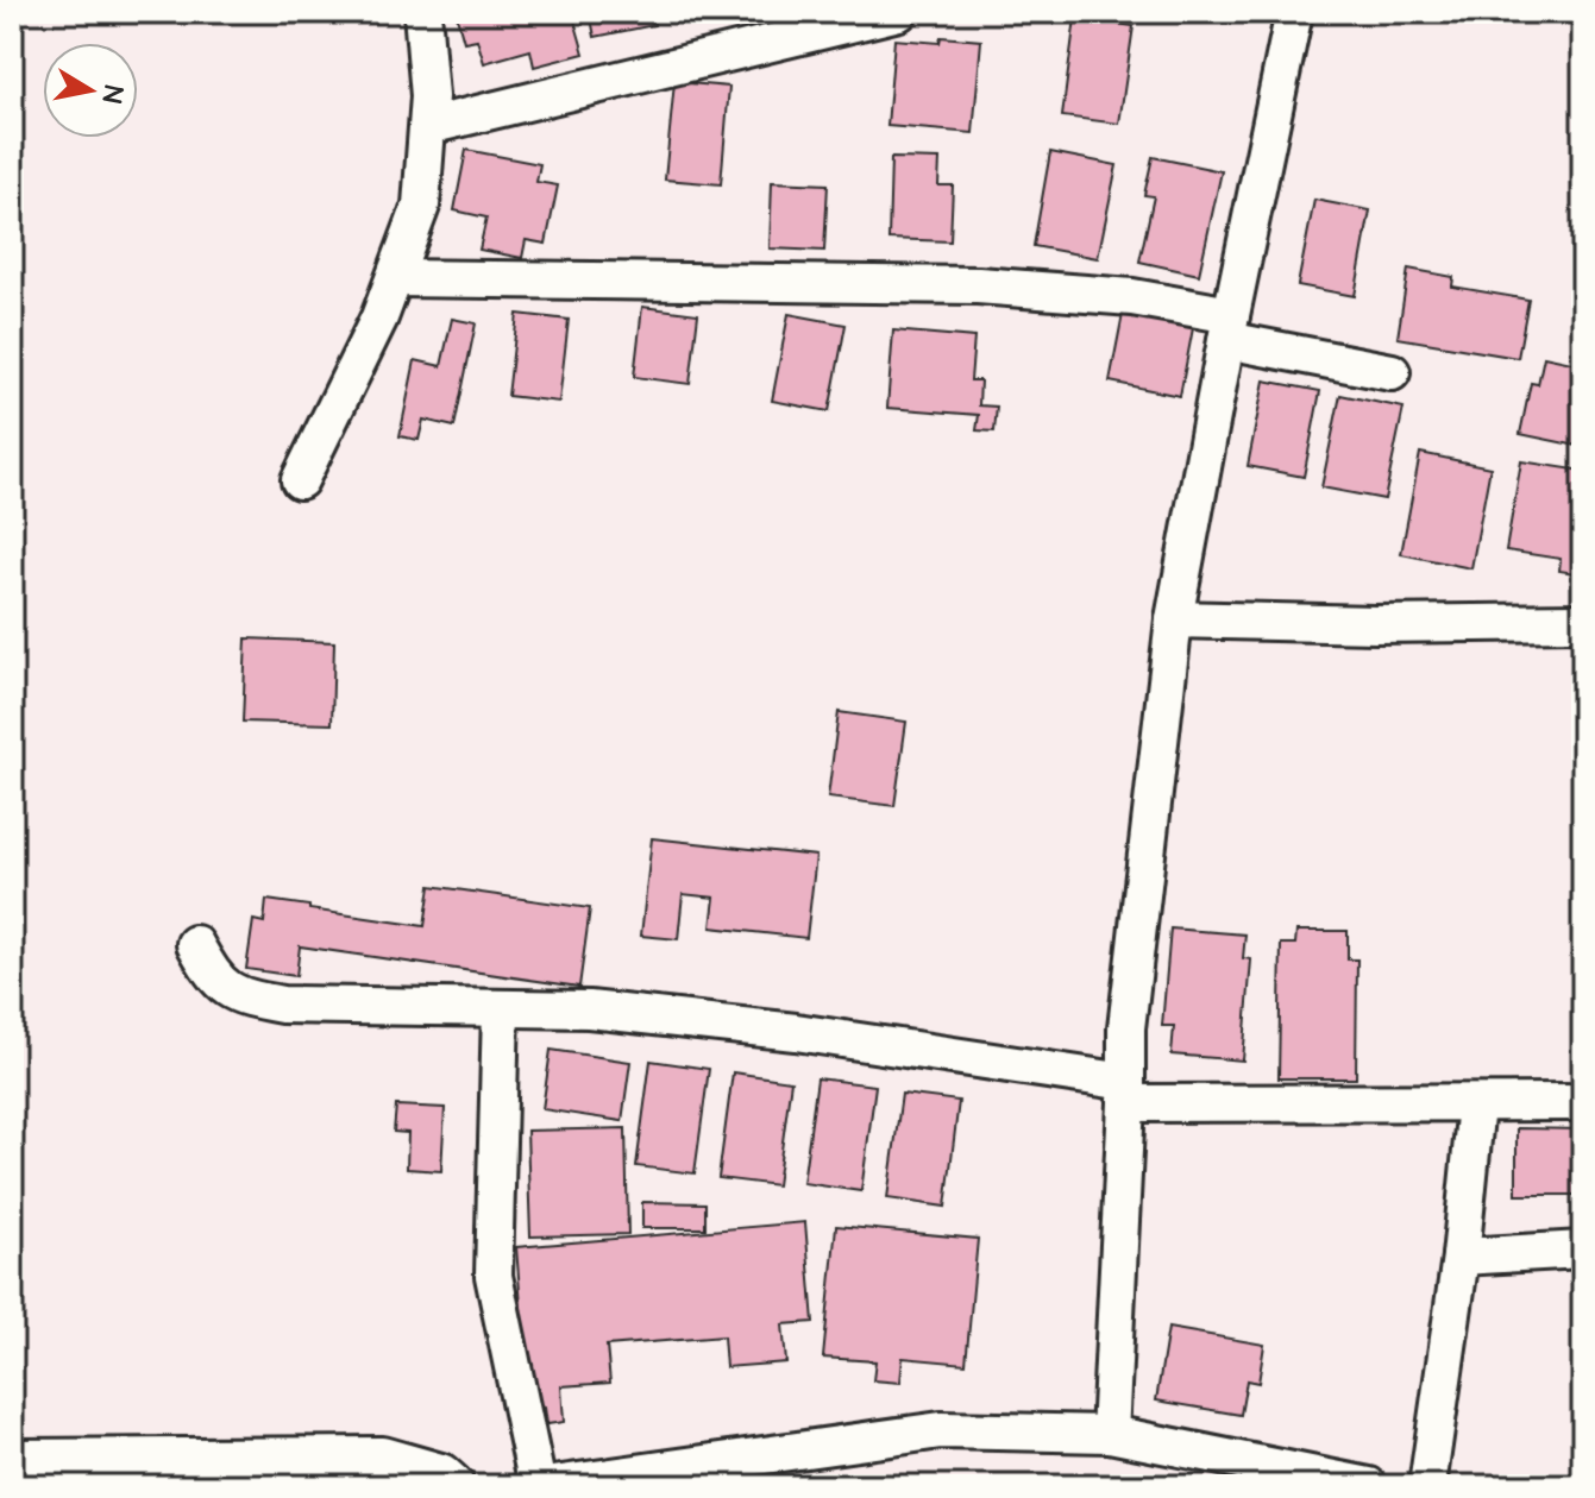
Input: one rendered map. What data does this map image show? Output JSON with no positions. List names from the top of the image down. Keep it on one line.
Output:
{"north":"right"}
